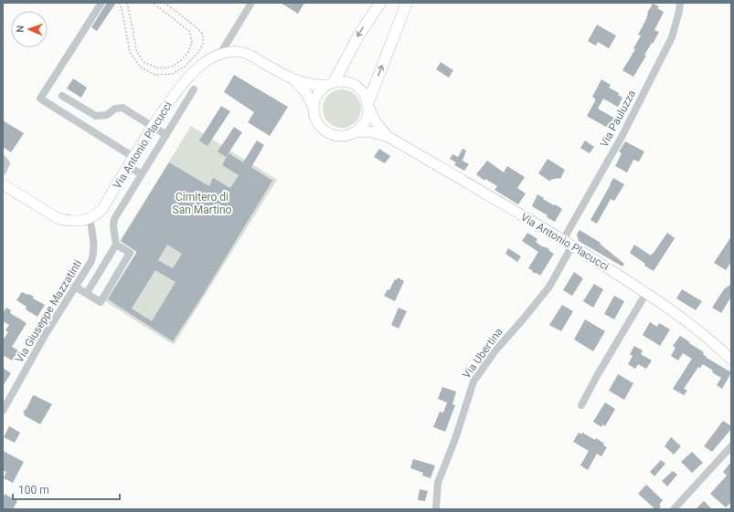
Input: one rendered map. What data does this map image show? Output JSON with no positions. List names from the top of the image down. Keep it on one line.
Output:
{"streets":{"main road":["Via Antonio Placucci"],"street":["Via Pauluzza","Via Giuseppe Mazzatinti","Via Ubertina"]},"crossings":[["Via Pauluzza","Via Antonio Placucci"],["Via Antonio Placucci","Via Giuseppe Mazzatinti"],["Via Antonio Placucci","Via Ubertina"]],"parks":["Cimitero di San Martino"],"scale_bar":"100 m","north":"left"}
